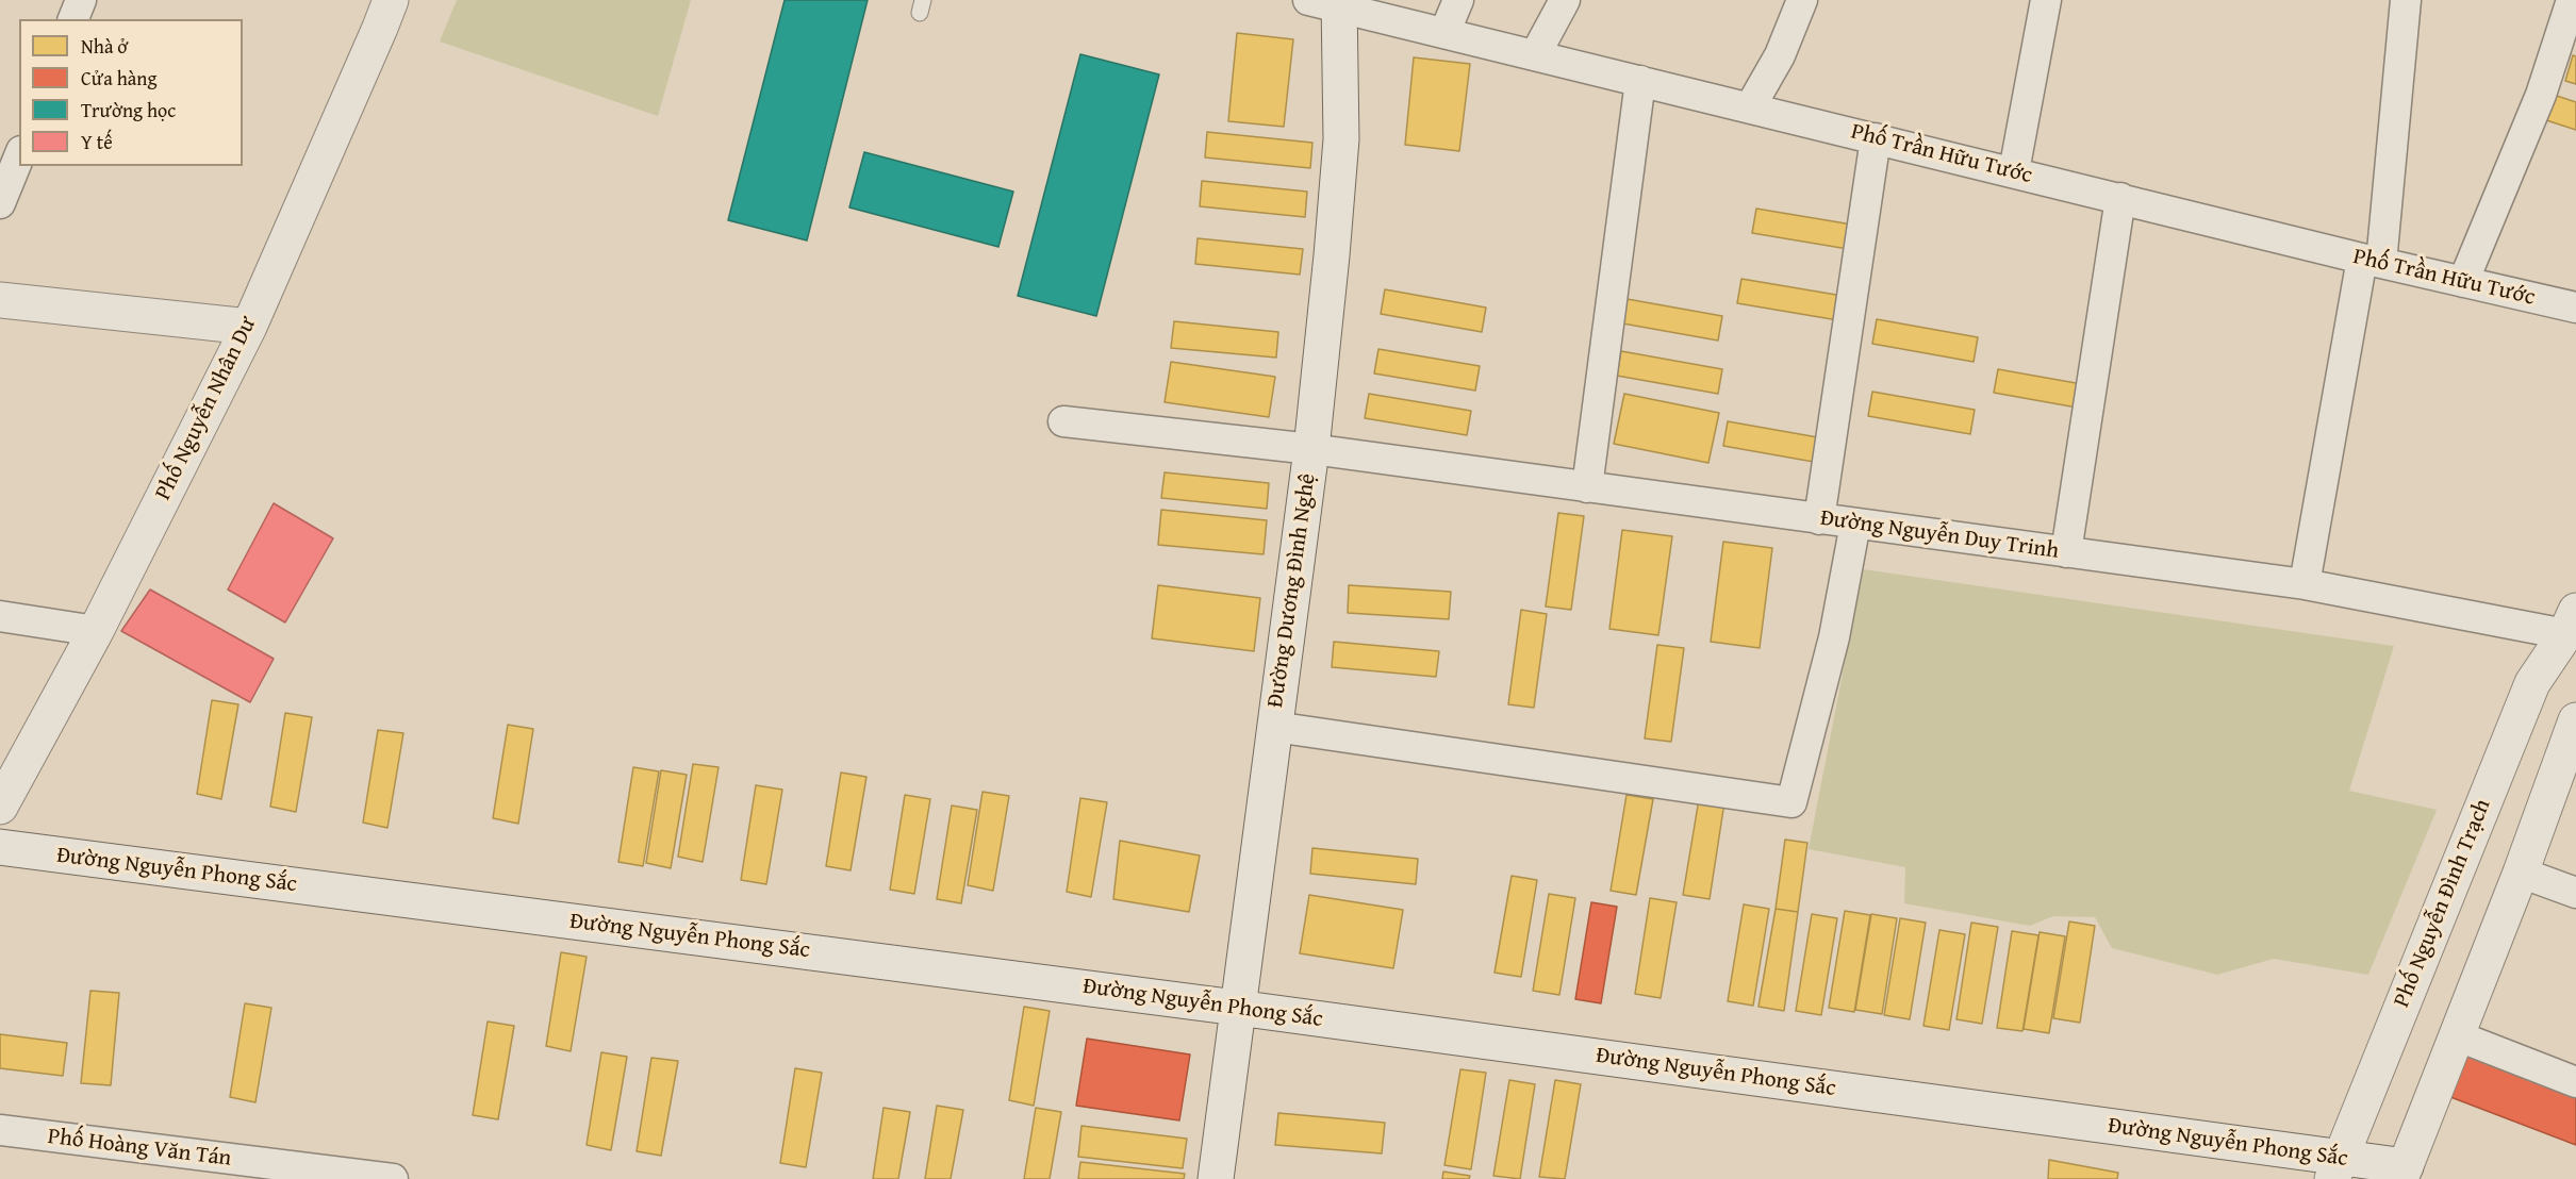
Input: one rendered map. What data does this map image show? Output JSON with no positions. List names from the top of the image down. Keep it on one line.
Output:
{"streets":{"main road":["Phố Nguyễn Nhân Dư","Đường Dương Đình Nghệ","Đường Nguyễn Phong Sắc","Phố Nguyễn Đình Trạch"],"street":["Phố Trần Hữu Tước","Đường Nguyễn Duy Trinh","Phố Hoàng Văn Tán"]},"crossings":[["Phố Trần Hữu Tước","Đường Dương Đình Nghệ"],["Đường Nguyễn Duy Trinh","Đường Dương Đình Nghệ"],["Đường Nguyễn Duy Trinh","Phố Nguyễn Đình Trạch"],["Đường Dương Đình Nghệ","Đường Nguyễn Phong Sắc"],["Đường Nguyễn Phong Sắc","Phố Nguyễn Đình Trạch"]],"legend":["Nhà ở","Cửa hàng","Trường học","Y tế"]}
